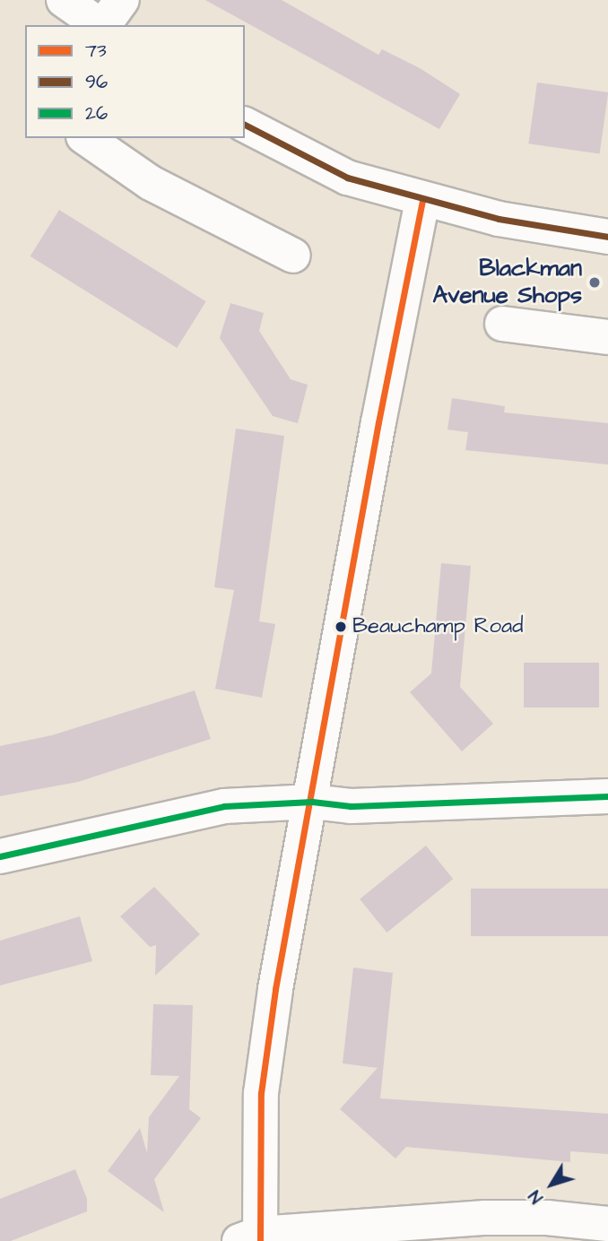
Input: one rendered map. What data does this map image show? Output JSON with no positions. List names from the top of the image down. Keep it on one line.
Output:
{"places":["Blackman Avenue Shops","Beauchamp Road"],"lines":["transit line 96","transit line 73","transit line 26"],"legend":["73","96","26"],"north":"bottom left"}
